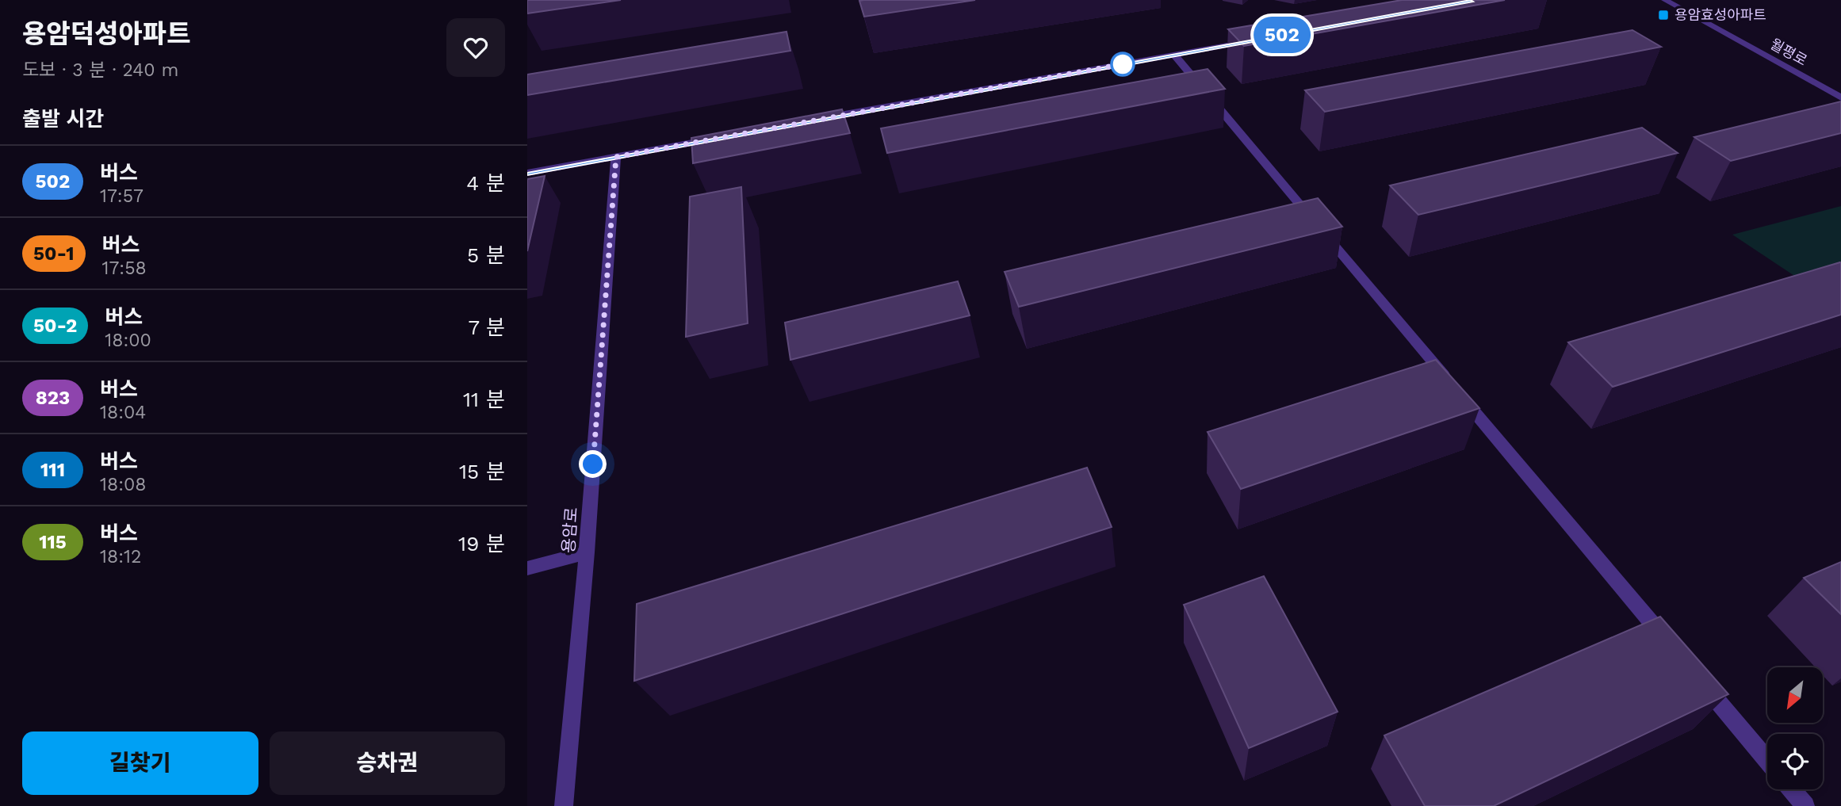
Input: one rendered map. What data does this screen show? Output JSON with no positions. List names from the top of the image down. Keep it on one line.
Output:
{"streets":{"street":["월평로","용암로"]},"places":{"transit":["용암효성아파트"]},"lines":["bus line 502"],"north":"bottom left","page":{"heading":[["용암덕성아파트","도보 · 3 분 · 240 m"],"출발 시간"],"on_map":"502","list":[{"mark":"502","name":"버스","note":"17:57","value":"4 분"},{"mark":"50-1","name":"버스","note":"17:58","value":"5 분"},{"mark":"50-2","name":"버스","note":"18:00","value":"7 분"},{"mark":"823","name":"버스","note":"18:04","value":"11 분"},{"mark":"111","name":"버스","note":"18:08","value":"15 분"},{"mark":"115","name":"버스","note":"18:12","value":"19 분"}],"buttons":["길찾기","승차권"]}}
